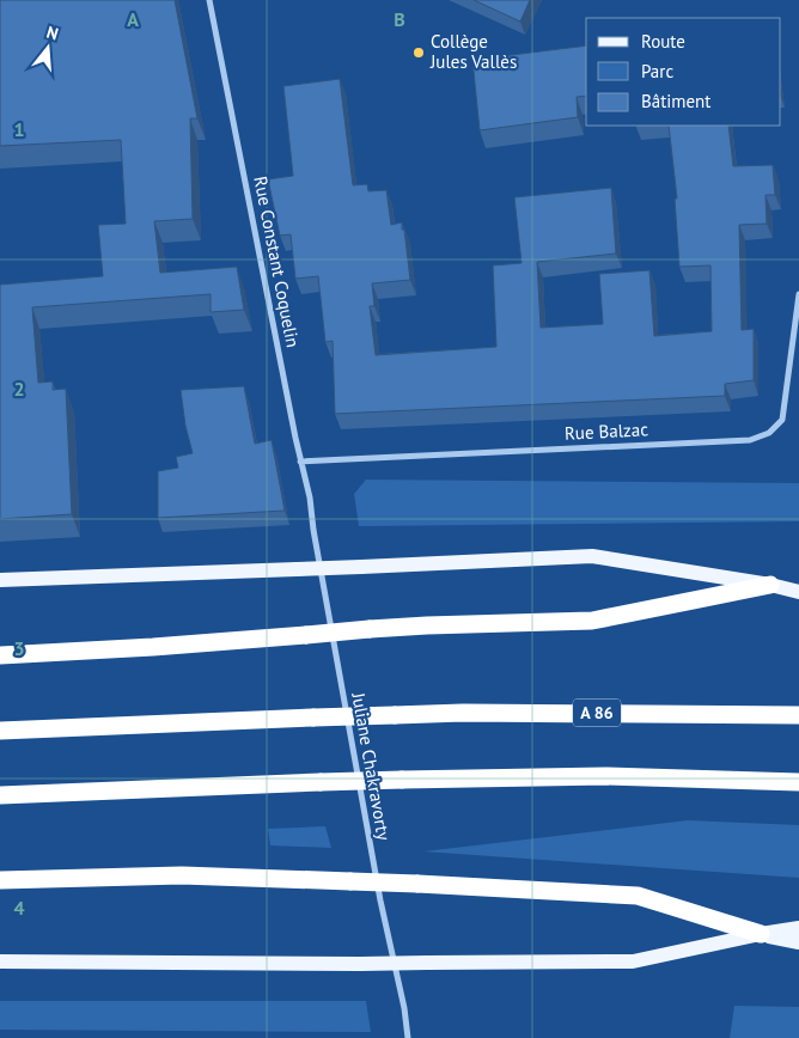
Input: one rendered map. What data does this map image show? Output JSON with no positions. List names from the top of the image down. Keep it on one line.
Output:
{"streets":{"highway":["A 86"],"street":["Rue Constant Coquelin","Rue Balzac","Juliane Chakravorty"]},"crossings":[["Rue Constant Coquelin","Rue Balzac"],["Rue Constant Coquelin","Juliane Chakravorty"]],"places":["Collège Jules Vallès"],"legend":["Route","Parc","Bâtiment"],"north":"top","grid":{"columns":["A","B"],"rows":["1","2","3","4"]}}
